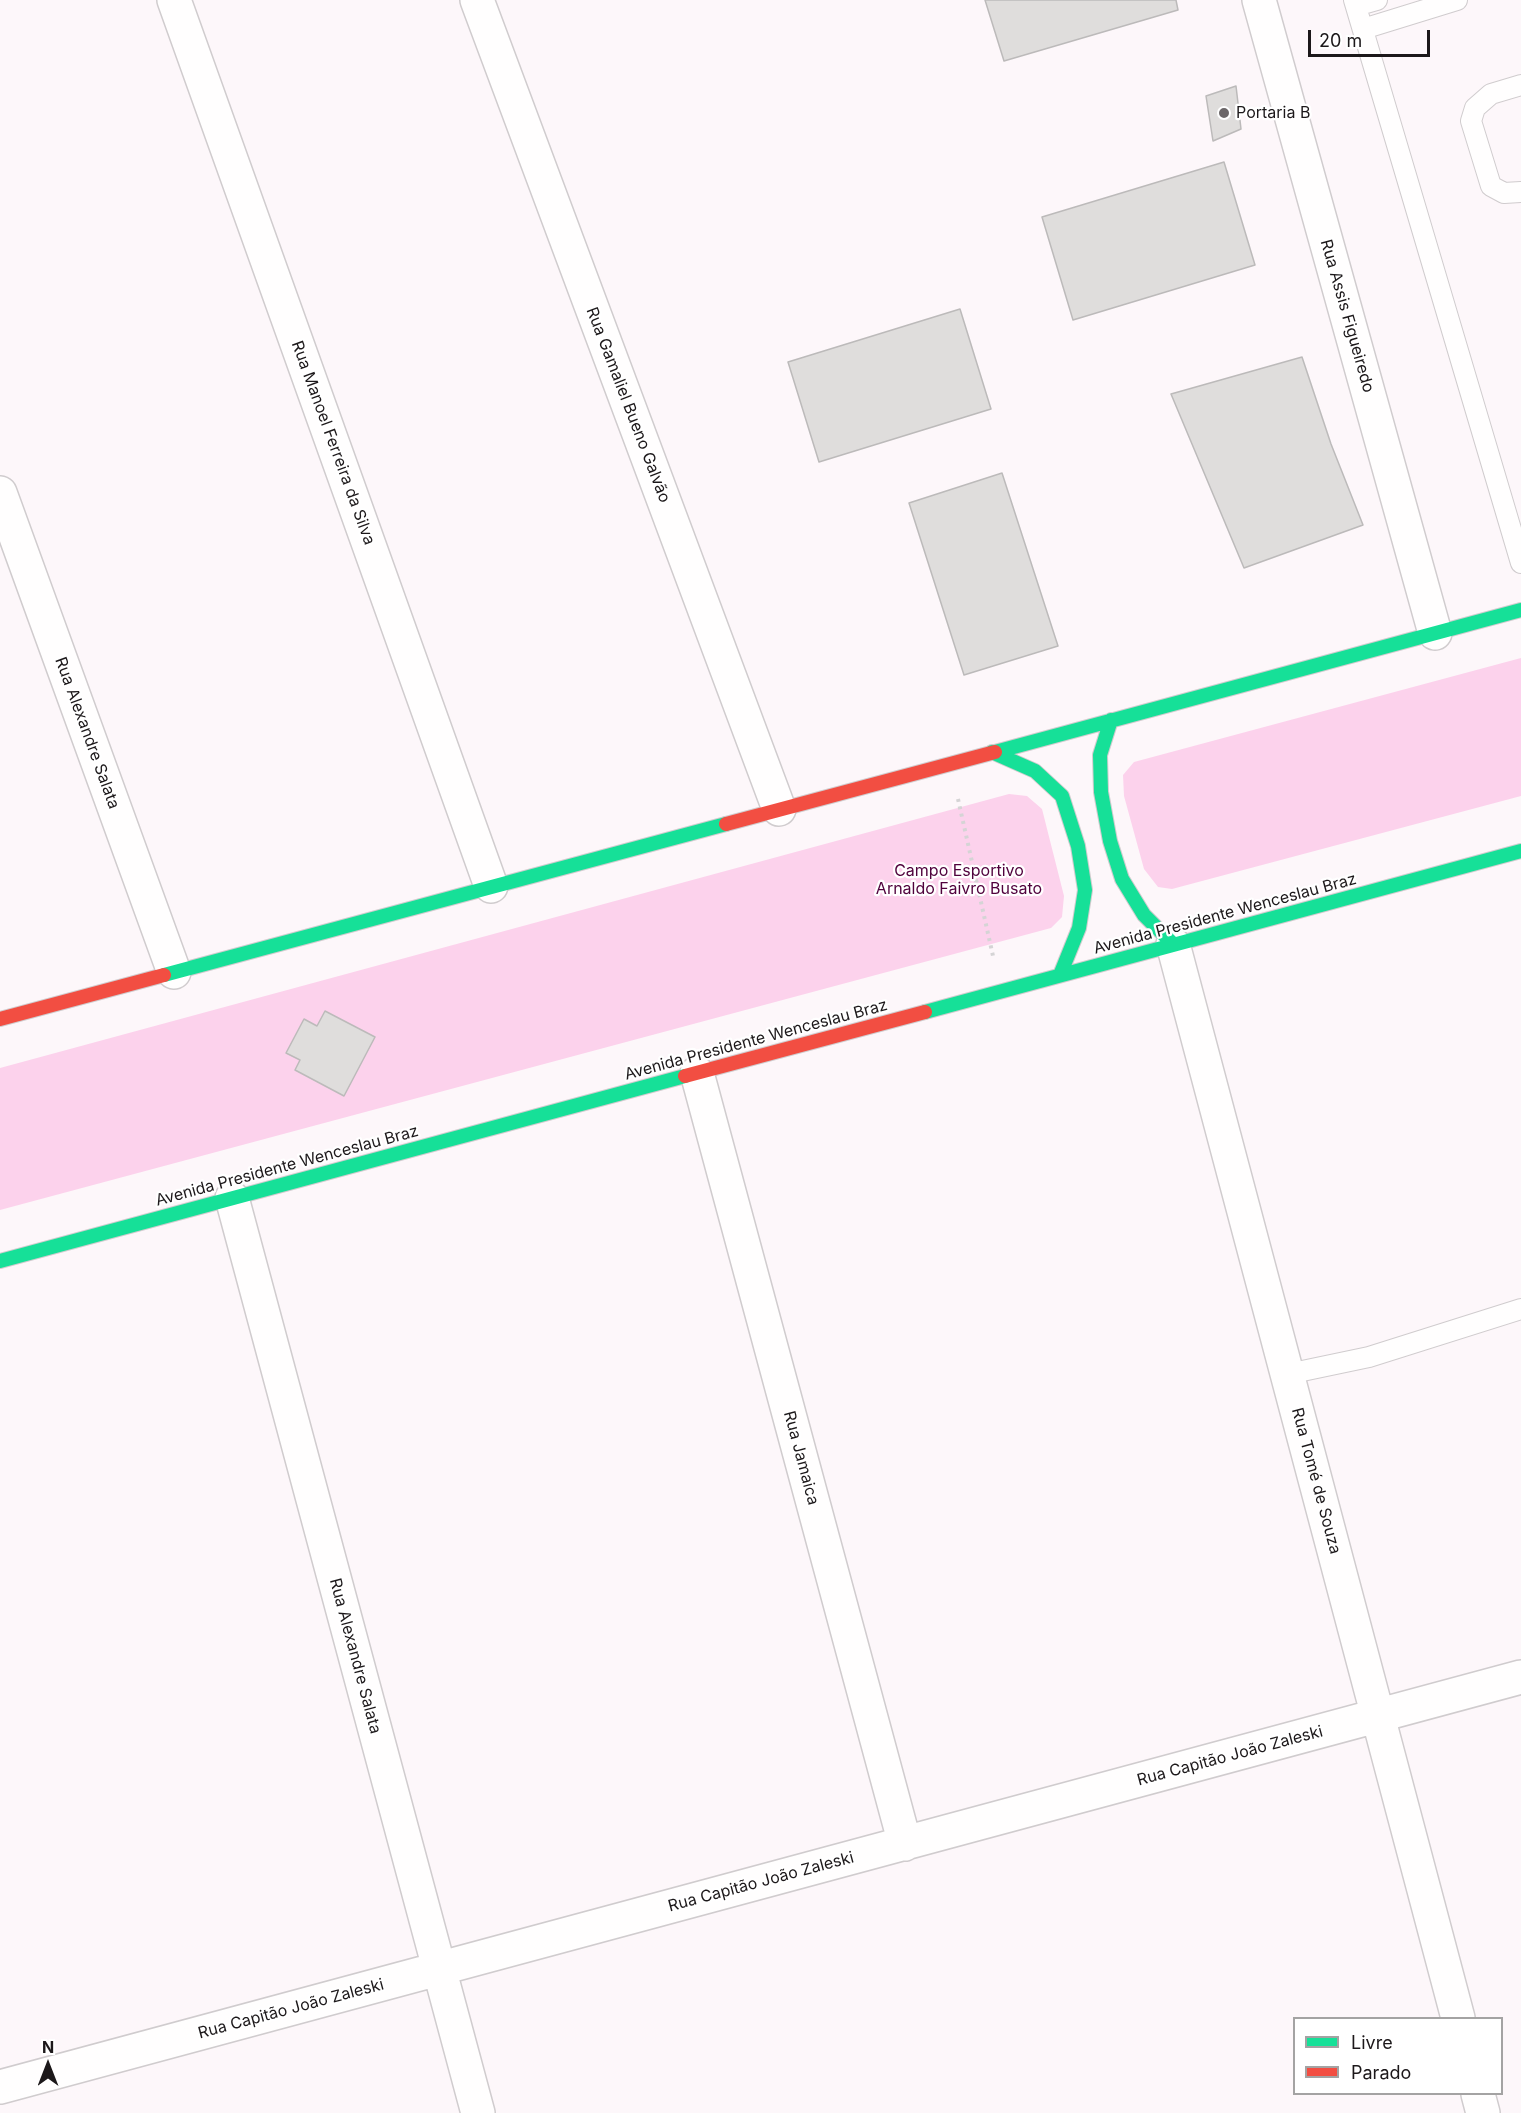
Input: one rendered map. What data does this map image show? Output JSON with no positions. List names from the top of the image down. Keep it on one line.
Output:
{"streets":{"main road":["Avenida Presidente Wenceslau Braz"],"street":["Rua Assis Figueiredo","Rua Gamaliel Bueno Galvão","Rua Manoel Ferreira da Silva","Rua Alexandre Salata","Rua Jamaica","Rua Tomé de Souza","Rua Capitão João Zaleski"]},"crossings":[["Rua Alexandre Salata","Avenida Presidente Wenceslau Braz"],["Rua Alexandre Salata","Rua Capitão João Zaleski"],["Avenida Presidente Wenceslau Braz","Rua Jamaica"],["Avenida Presidente Wenceslau Braz","Rua Tomé de Souza"],["Rua Jamaica","Rua Capitão João Zaleski"],["Rua Tomé de Souza","Rua Capitão João Zaleski"]],"parks":["Campo Esportivo Arnaldo Faivro Busato"],"places":["Portaria B"],"legend":["Livre","Parado"],"scale_bar":"20 m","north":"top"}
